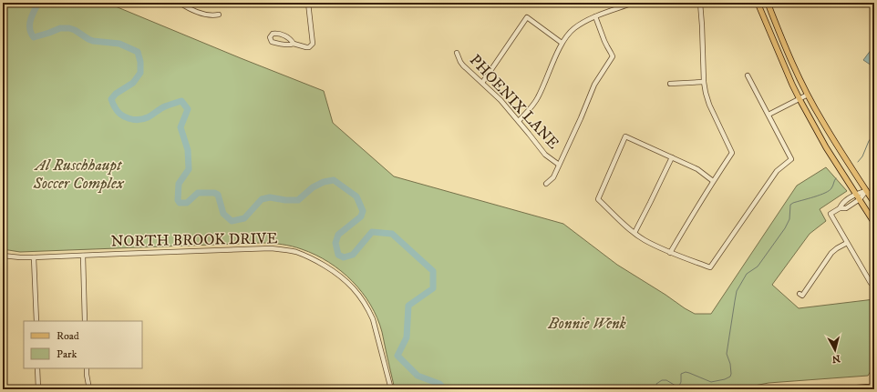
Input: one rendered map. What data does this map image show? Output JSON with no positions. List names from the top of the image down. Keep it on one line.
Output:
{"streets":{"street":["PHOENIX LANE","NORTH BROOK DRIVE"]},"parks":["Al Ruschhaupt Soccer Complex","Bonnie Wenk"],"legend":["Road","Park"],"north":"bottom"}
